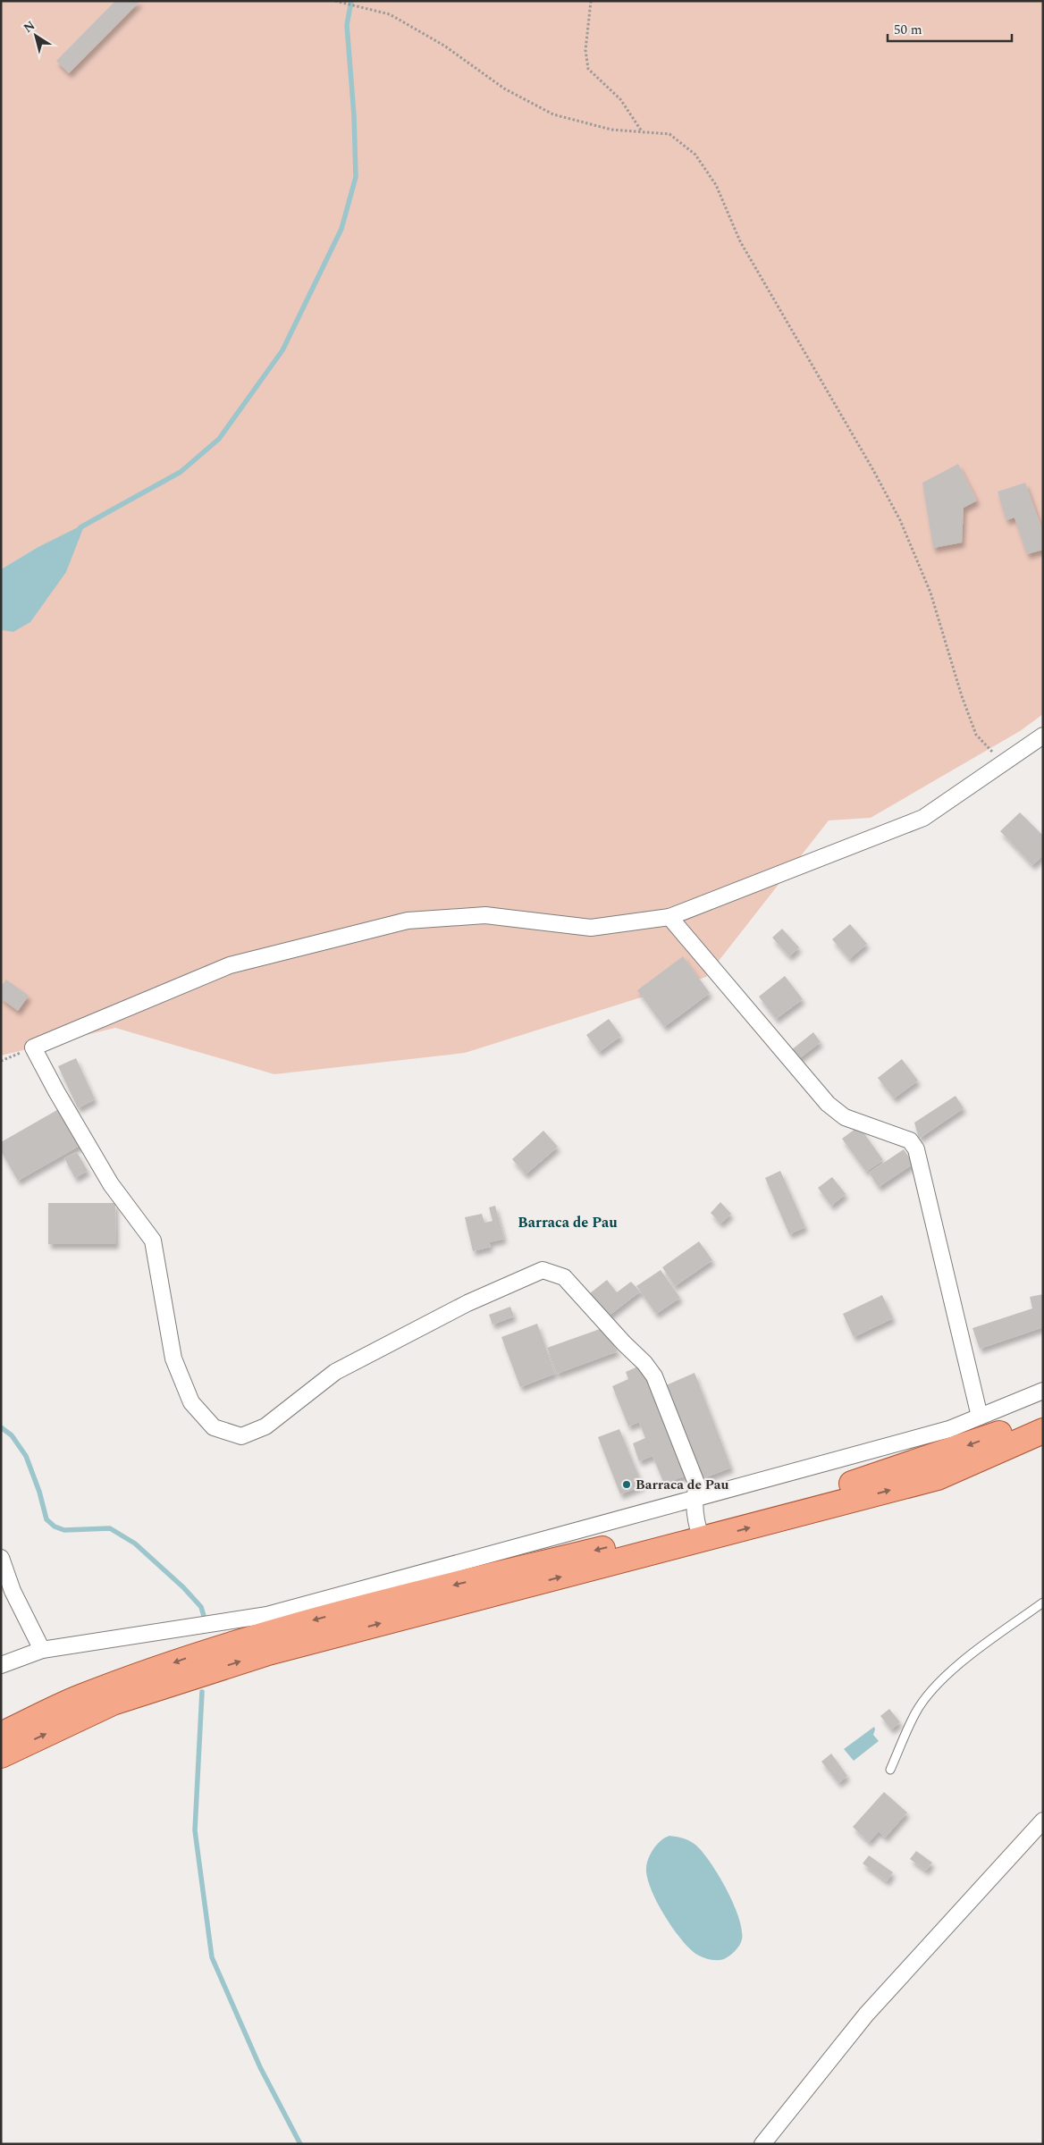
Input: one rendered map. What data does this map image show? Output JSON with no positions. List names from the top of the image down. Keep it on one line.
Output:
{"districts":["Barraca de Pau"],"places":["Barraca de Pau"],"scale_bar":"50 m","north":"top left"}
